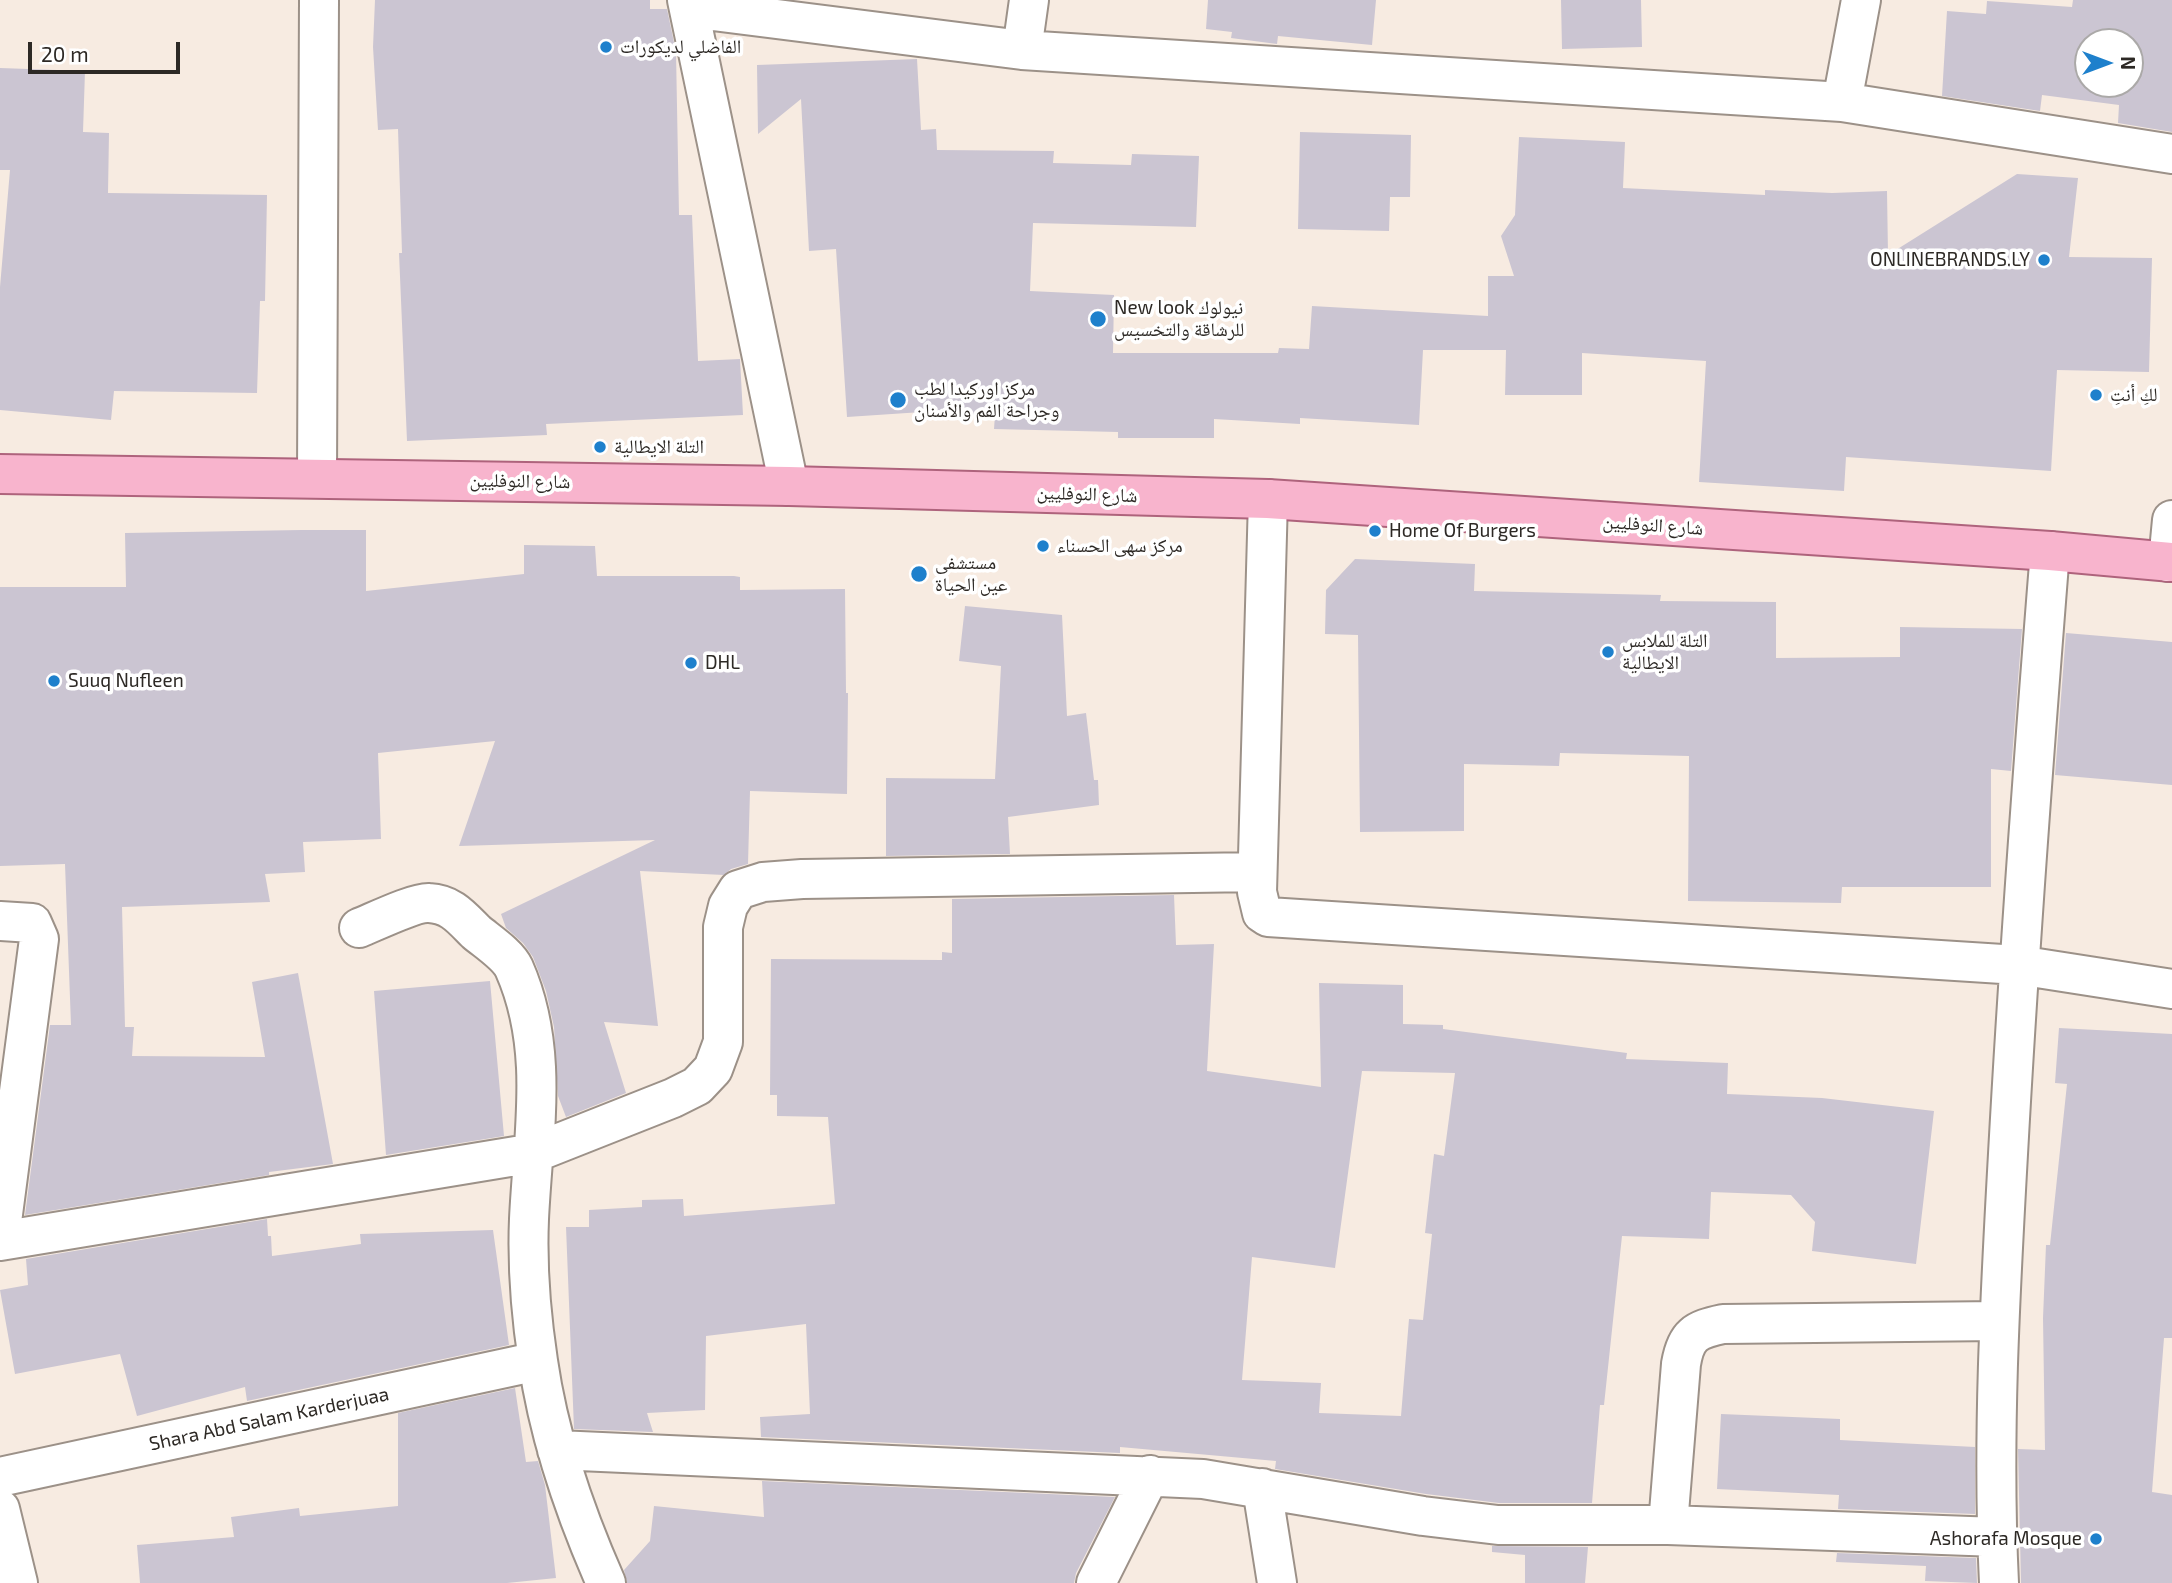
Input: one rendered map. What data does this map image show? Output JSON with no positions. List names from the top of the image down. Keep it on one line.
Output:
{"streets":{"main road":["شارع النوفليين"],"street":["Shara Abd Salam Karderjuaa"]},"places":["الفاضلي لديكورات","ONLINEBRANDS.LY","New look نيولوك للرشاقة والتخسيس","لكِ أنتِ","مركز اوركيدا لطب وجراحة الفم والأسنان","التلة الايطالية","Home Of Burgers","مركز سهى الحسناء","مستشفى عين الحياة","التلة للملابس الايطالية","DHL","Suuq Nufleen","Ashorafa Mosque"],"scale_bar":"20 m","north":"right"}
